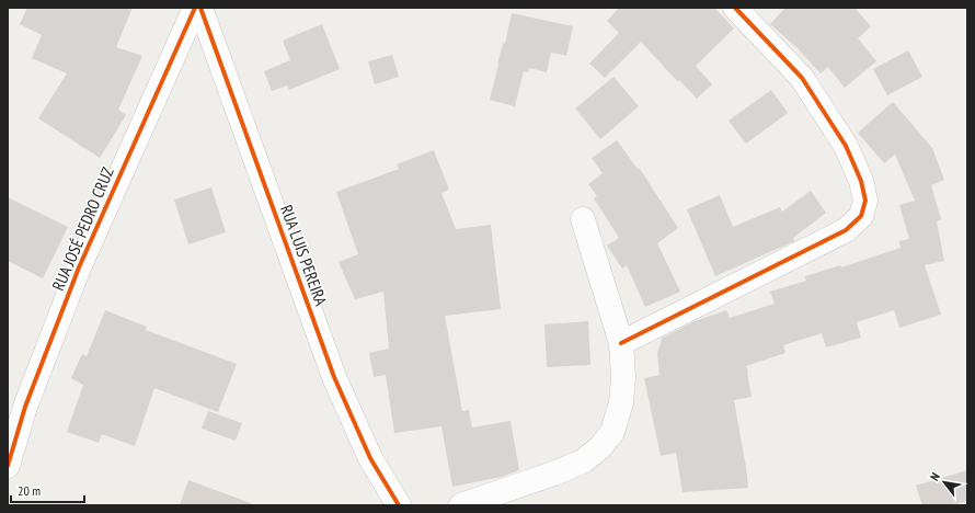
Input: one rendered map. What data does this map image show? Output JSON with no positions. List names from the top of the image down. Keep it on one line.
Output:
{"streets":{"street":["RUA JOSÉ PEDRO CRUZ","RUA LUIS PEREIRA"]},"scale_bar":"20 m","north":"top left"}
